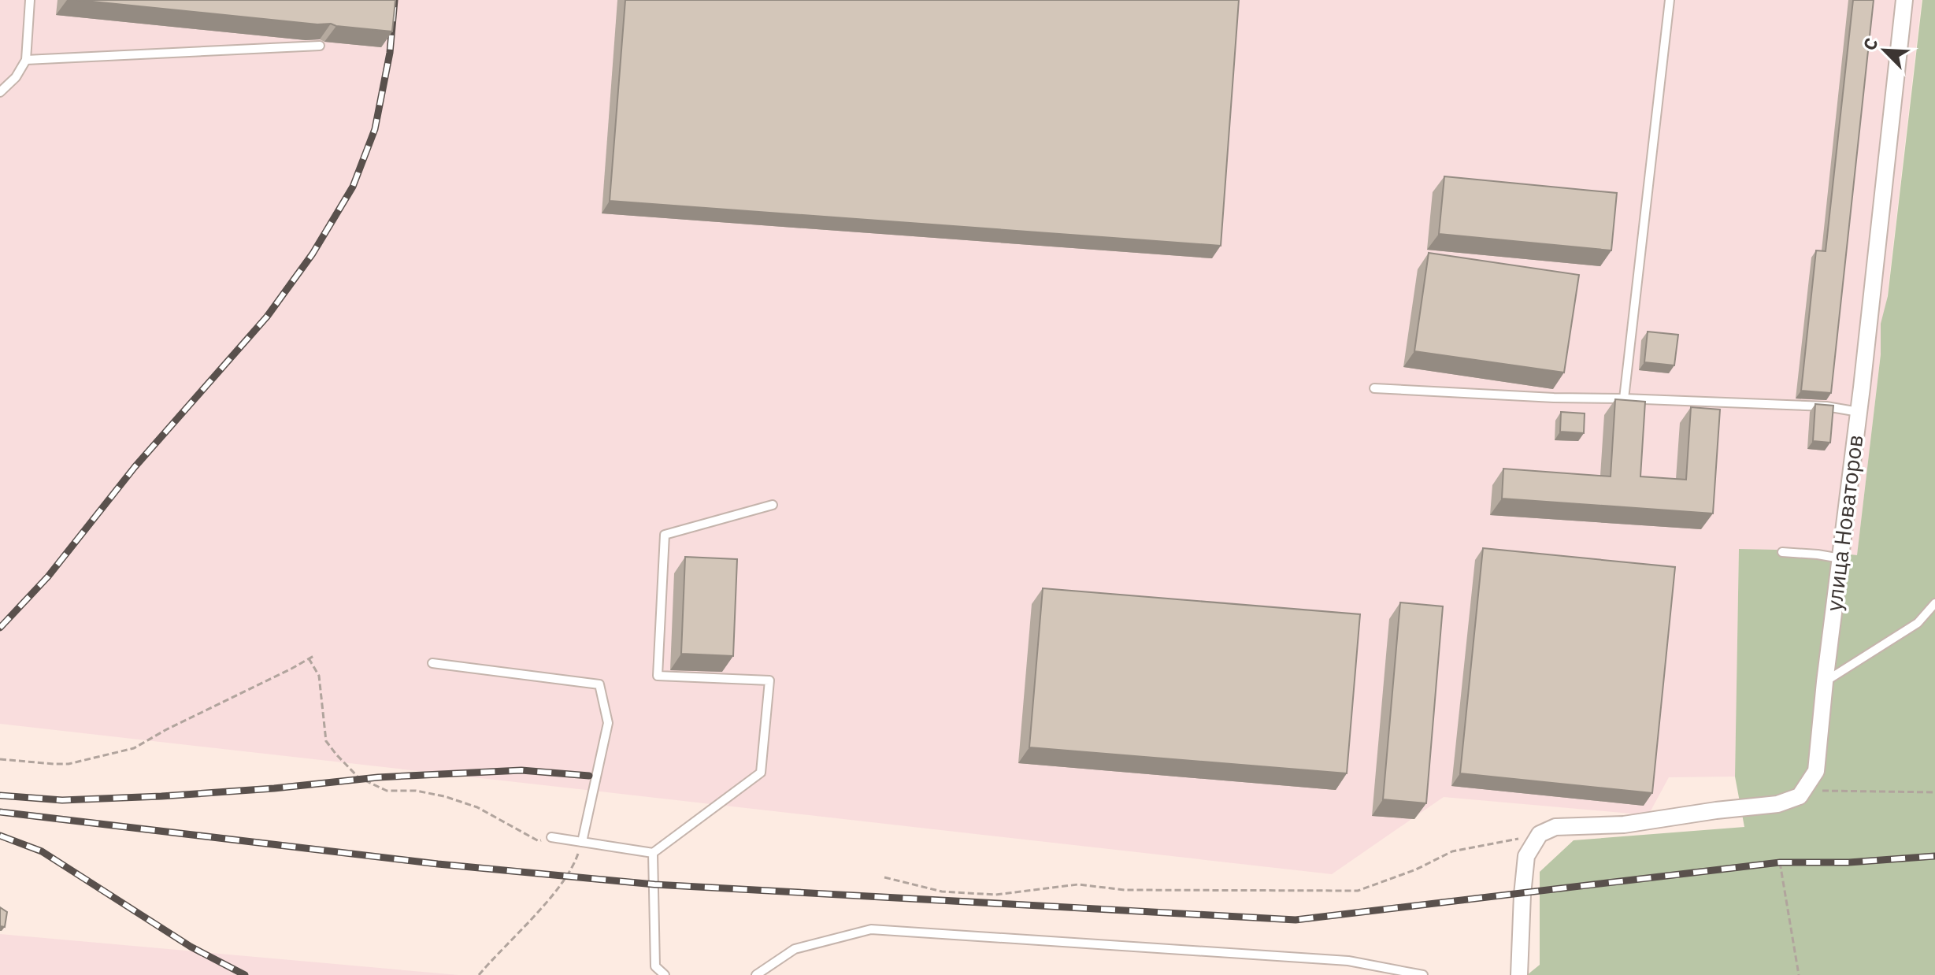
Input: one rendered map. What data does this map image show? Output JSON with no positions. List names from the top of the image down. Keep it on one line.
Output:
{"streets":{"street":["улица Новаторов"]},"north":"top left"}
